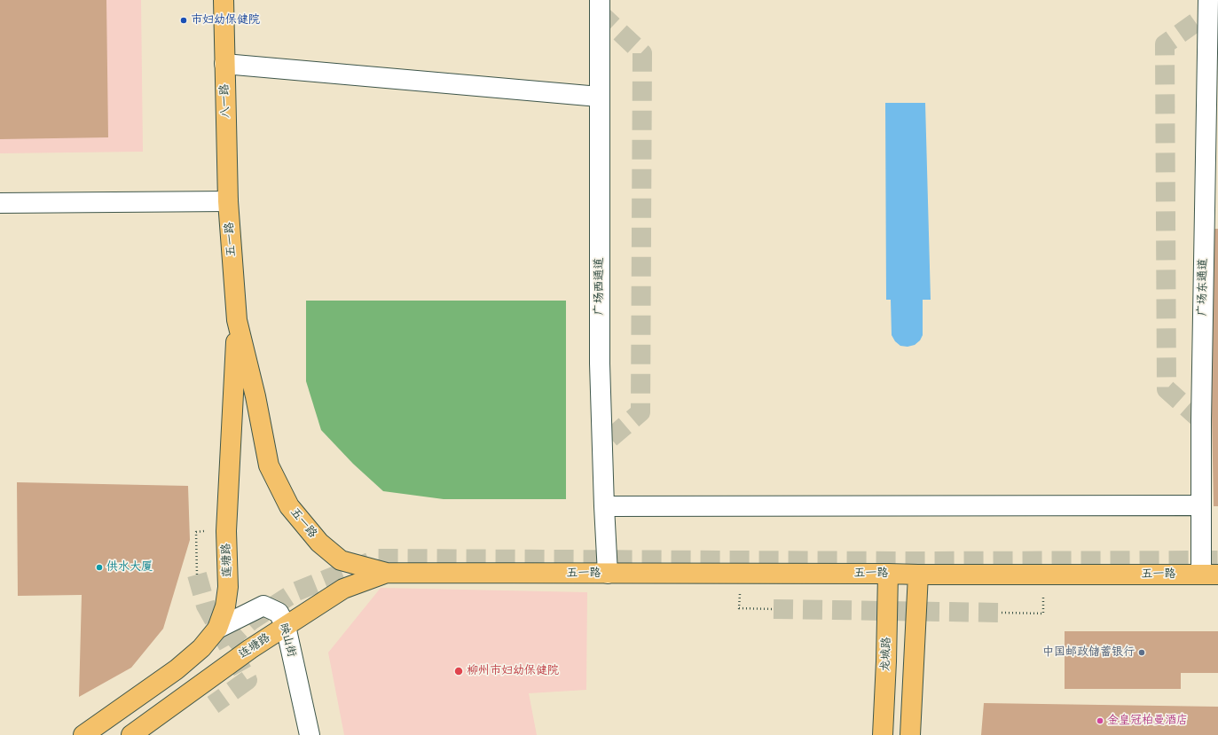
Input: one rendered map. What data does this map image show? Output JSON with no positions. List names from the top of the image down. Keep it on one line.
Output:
{"streets":{"main road":["八一路","五一路","莲塘路","连塘路","龙城路"],"street":["广场西通道","广场东通道","映山街"]},"crossings":[["八一路","五一路"],["五一路","广场西通道"],["五一路","广场东通道"],["五一路","莲塘路"],["五一路","连塘路"],["五一路","龙城路"],["莲塘路","映山街"],["映山街","连塘路"]],"places":["市妇幼保健院","供水大厦","中国邮政储蓄银行","柳州市妇幼保健院","金皇冠柏曼酒店"]}
